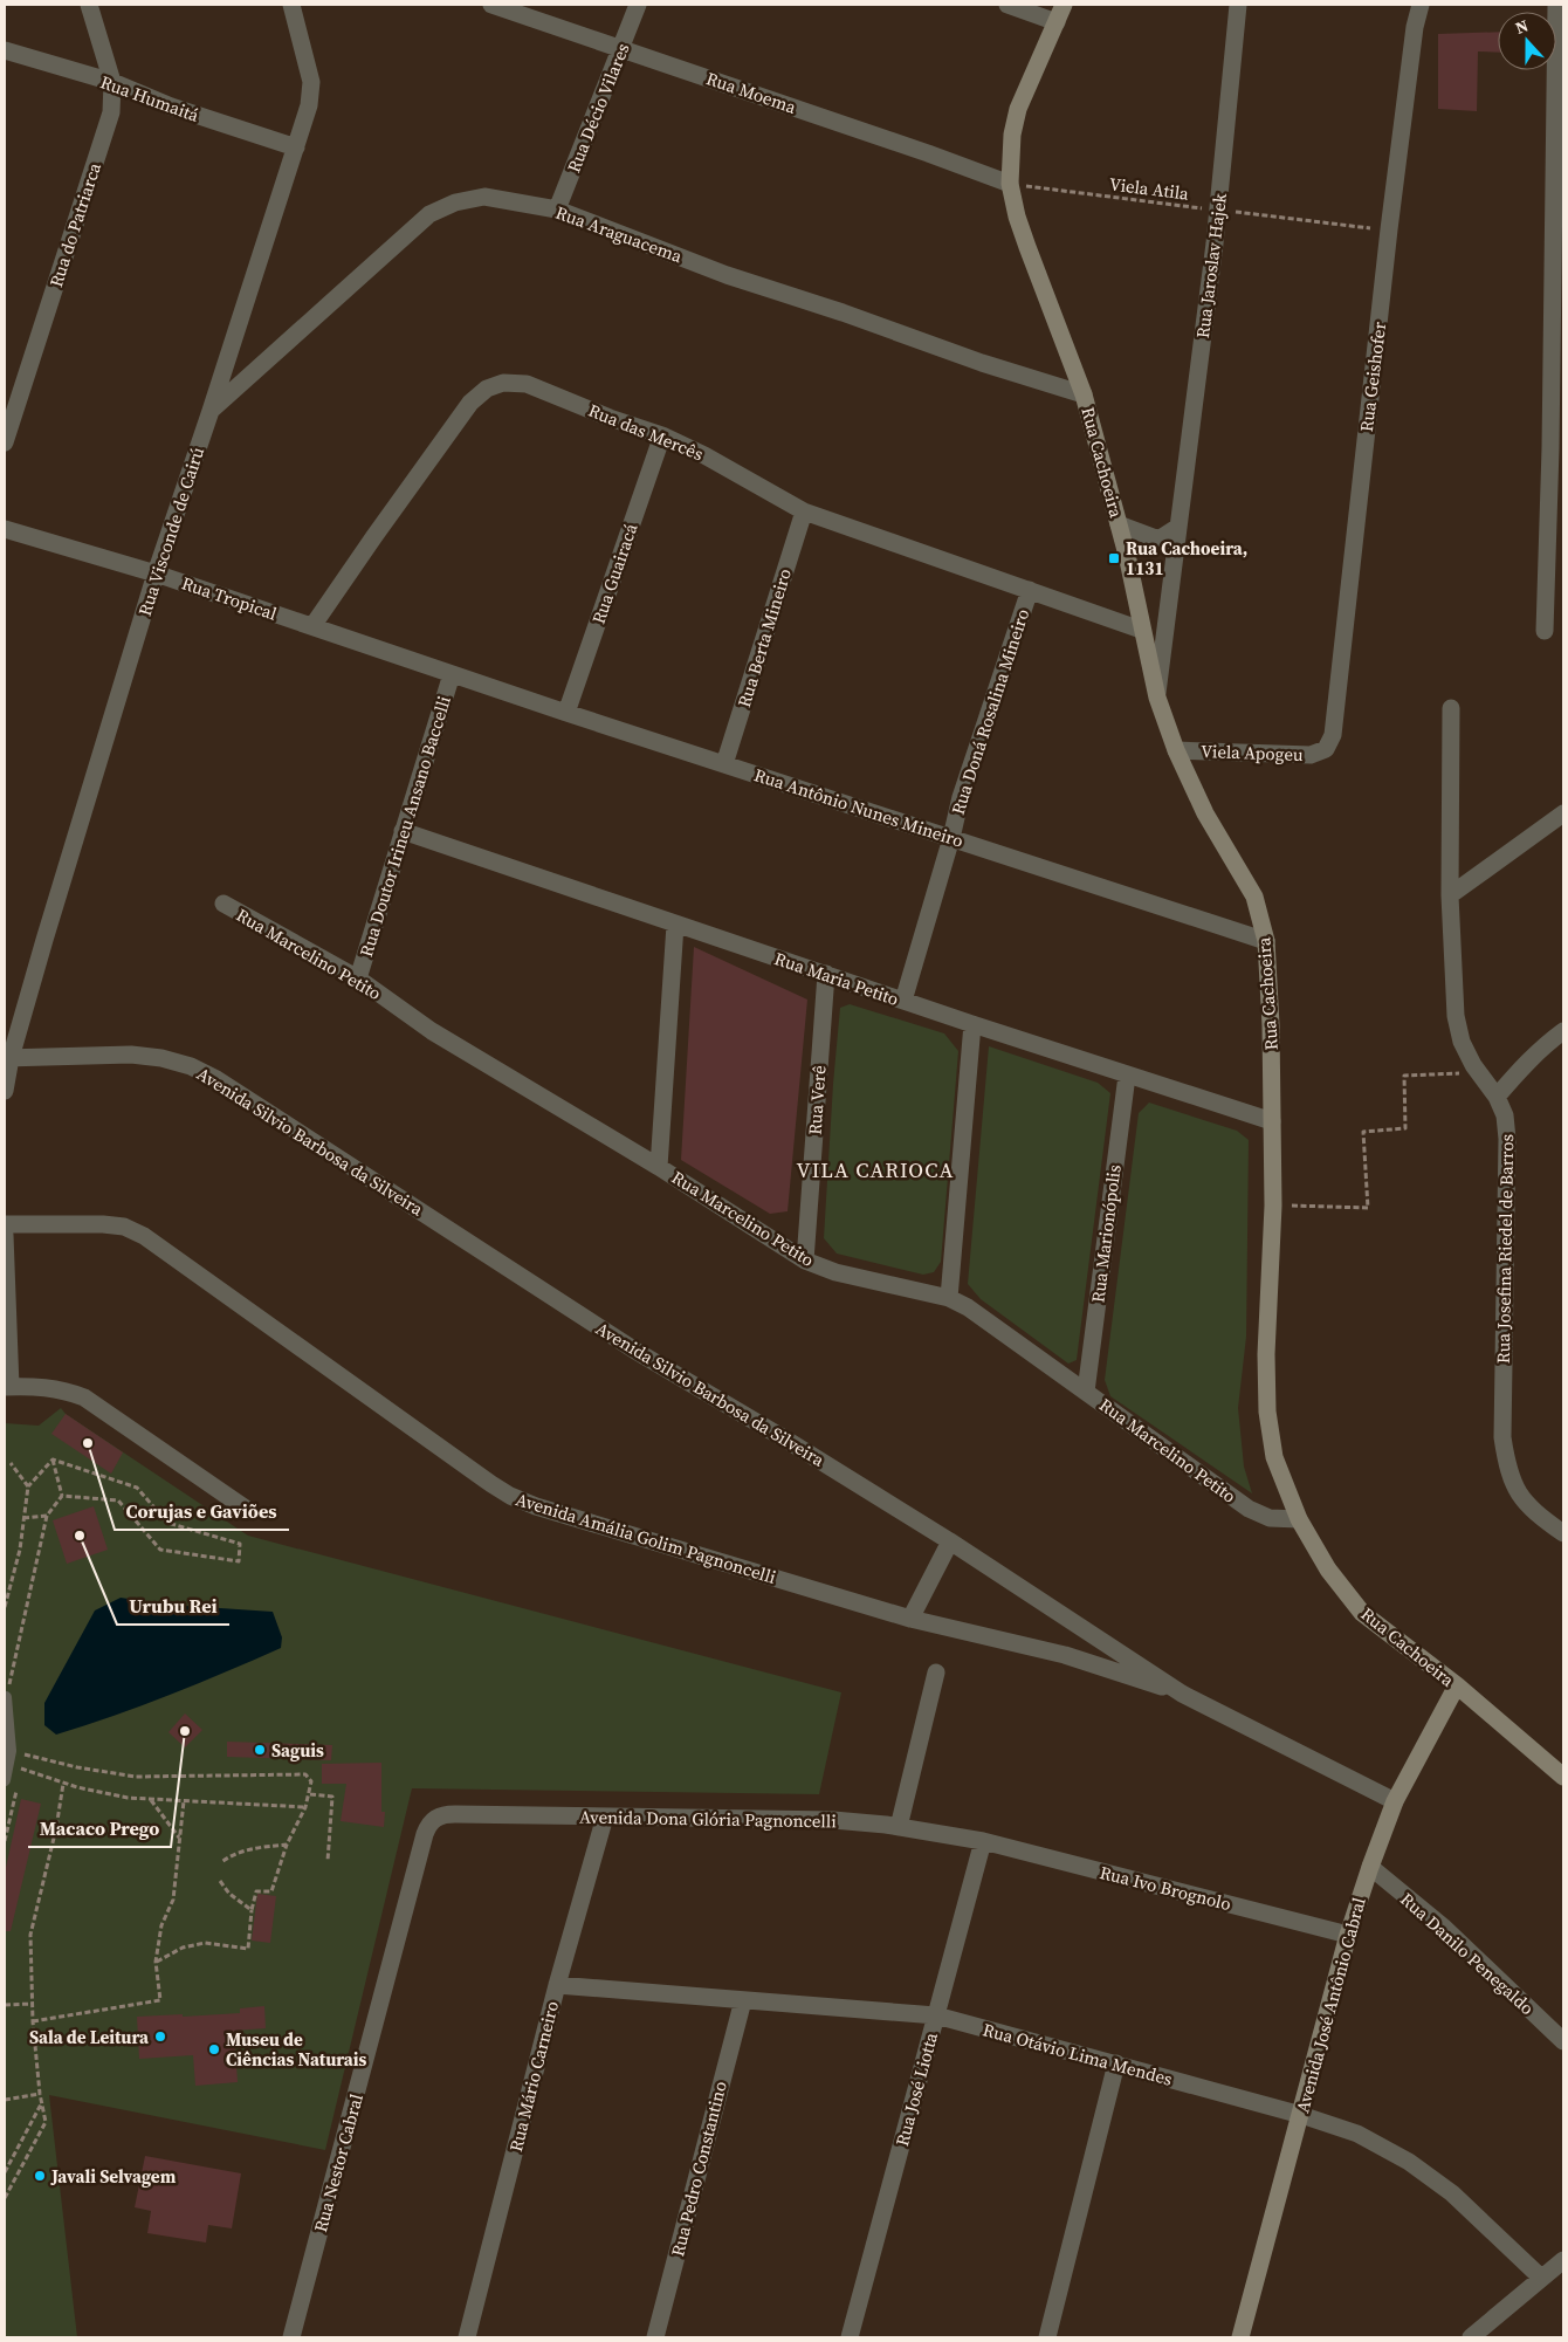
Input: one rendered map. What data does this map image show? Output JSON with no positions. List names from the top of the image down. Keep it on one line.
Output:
{"streets":{"main road":["Rua Cachoeira","Avenida José Antônio Cabral"],"street":["Rua Moema","Rua Humaitá","Rua Décio Vilares","Rua do Patriarca","Rua Araguacema","Rua Jaroslav Hajek","Rua Geishofer","Rua das Mercês","Rua Visconde de Cairú","Rua Guairacá","Rua Tropical","Rua Berta Mineiro","Rua Doná Rosalina Mineiro","Viela Apogeu","Rua Antônio Nunes Mineiro","Rua Doutor Irineu Ansano Baccelli","Rua Marcelino Petito","Rua Maria Petito","Rua Verê","Avenida Silvio Barbosa da Silveira","Rua Marionópolis","Rua Josefina Riedel de Barros","Avenida Amália Golim Pagnoncelli","Avenida Dona Glória Pagnoncelli","Rua Ivo Brognolo","Rua Danilo Penegaldo","Rua Otávio Lima Mendes","Rua Mário Carneiro","Rua José Liotta","Rua Nestor Cabral","Rua Pedro Constantino"],"path":["Viela Atila"]},"crossings":[["Rua Moema","Rua Décio Vilares"],["Rua Moema","Viela Atila"],["Rua Moema","Rua Cachoeira"],["Rua Humaitá","Rua do Patriarca"],["Rua Humaitá","Rua Visconde de Cairú"],["Rua Décio Vilares","Rua Araguacema"],["Viela Atila","Rua Jaroslav Hajek"],["Viela Atila","Rua Geishofer"],["Viela Atila","Rua Cachoeira"],["Rua Araguacema","Rua Cachoeira"],["Rua Araguacema","Rua Visconde de Cairú"],["Rua Jaroslav Hajek","Rua Cachoeira"],["Rua Geishofer","Viela Apogeu"],["Rua das Mercês","Rua Cachoeira"],["Rua das Mercês","Rua Guairacá"],["Rua das Mercês","Rua Tropical"],["Rua das Mercês","Rua Berta Mineiro"],["Rua das Mercês","Rua Doná Rosalina Mineiro"],["Rua Cachoeira","Viela Apogeu"],["Rua Cachoeira","Rua Antônio Nunes Mineiro"],["Rua Cachoeira","Rua Marcelino Petito"],["Rua Cachoeira","Rua Maria Petito"],["Rua Cachoeira","Avenida José Antônio Cabral"],["Rua Visconde de Cairú","Rua Tropical"],["Rua Visconde de Cairú","Avenida Silvio Barbosa da Silveira"],["Rua Guairacá","Rua Antônio Nunes Mineiro"],["Rua Tropical","Rua Antônio Nunes Mineiro"],["Rua Tropical","Rua Doutor Irineu Ansano Baccelli"],["Rua Berta Mineiro","Rua Antônio Nunes Mineiro"],["Rua Doná Rosalina Mineiro","Rua Antônio Nunes Mineiro"],["Rua Doná Rosalina Mineiro","Rua Maria Petito"],["Rua Antônio Nunes Mineiro","Rua Doutor Irineu Ansano Baccelli"],["Rua Doutor Irineu Ansano Baccelli","Rua Marcelino Petito"],["Rua Doutor Irineu Ansano Baccelli","Rua Maria Petito"],["Rua Marcelino Petito","Rua Verê"],["Rua Marcelino Petito","Rua Marionópolis"],["Rua Maria Petito","Rua Verê"],["Rua Maria Petito","Rua Marionópolis"],["Avenida Silvio Barbosa da Silveira","Avenida Amália Golim Pagnoncelli"],["Avenida Silvio Barbosa da Silveira","Avenida José Antônio Cabral"],["Avenida Dona Glória Pagnoncelli","Rua Ivo Brognolo"],["Avenida Dona Glória Pagnoncelli","Rua Mário Carneiro"],["Avenida Dona Glória Pagnoncelli","Rua José Liotta"],["Avenida Dona Glória Pagnoncelli","Rua Nestor Cabral"],["Rua Ivo Brognolo","Avenida José Antônio Cabral"],["Rua Ivo Brognolo","Rua José Liotta"],["Rua Danilo Penegaldo","Avenida José Antônio Cabral"],["Avenida José Antônio Cabral","Rua Otávio Lima Mendes"],["Rua Otávio Lima Mendes","Rua Mário Carneiro"],["Rua Otávio Lima Mendes","Rua José Liotta"],["Rua Otávio Lima Mendes","Rua Pedro Constantino"]],"districts":["VILA CARIOCA"],"places":{"transit":["Rua Cachoeira, 1131"],"other":["Corujas e Gaviões","Urubu Rei","Macaco Prego","Saguis","Sala de Leitura","Museu de Ciências Naturais","Javali Selvagem"]},"north":"top"}
